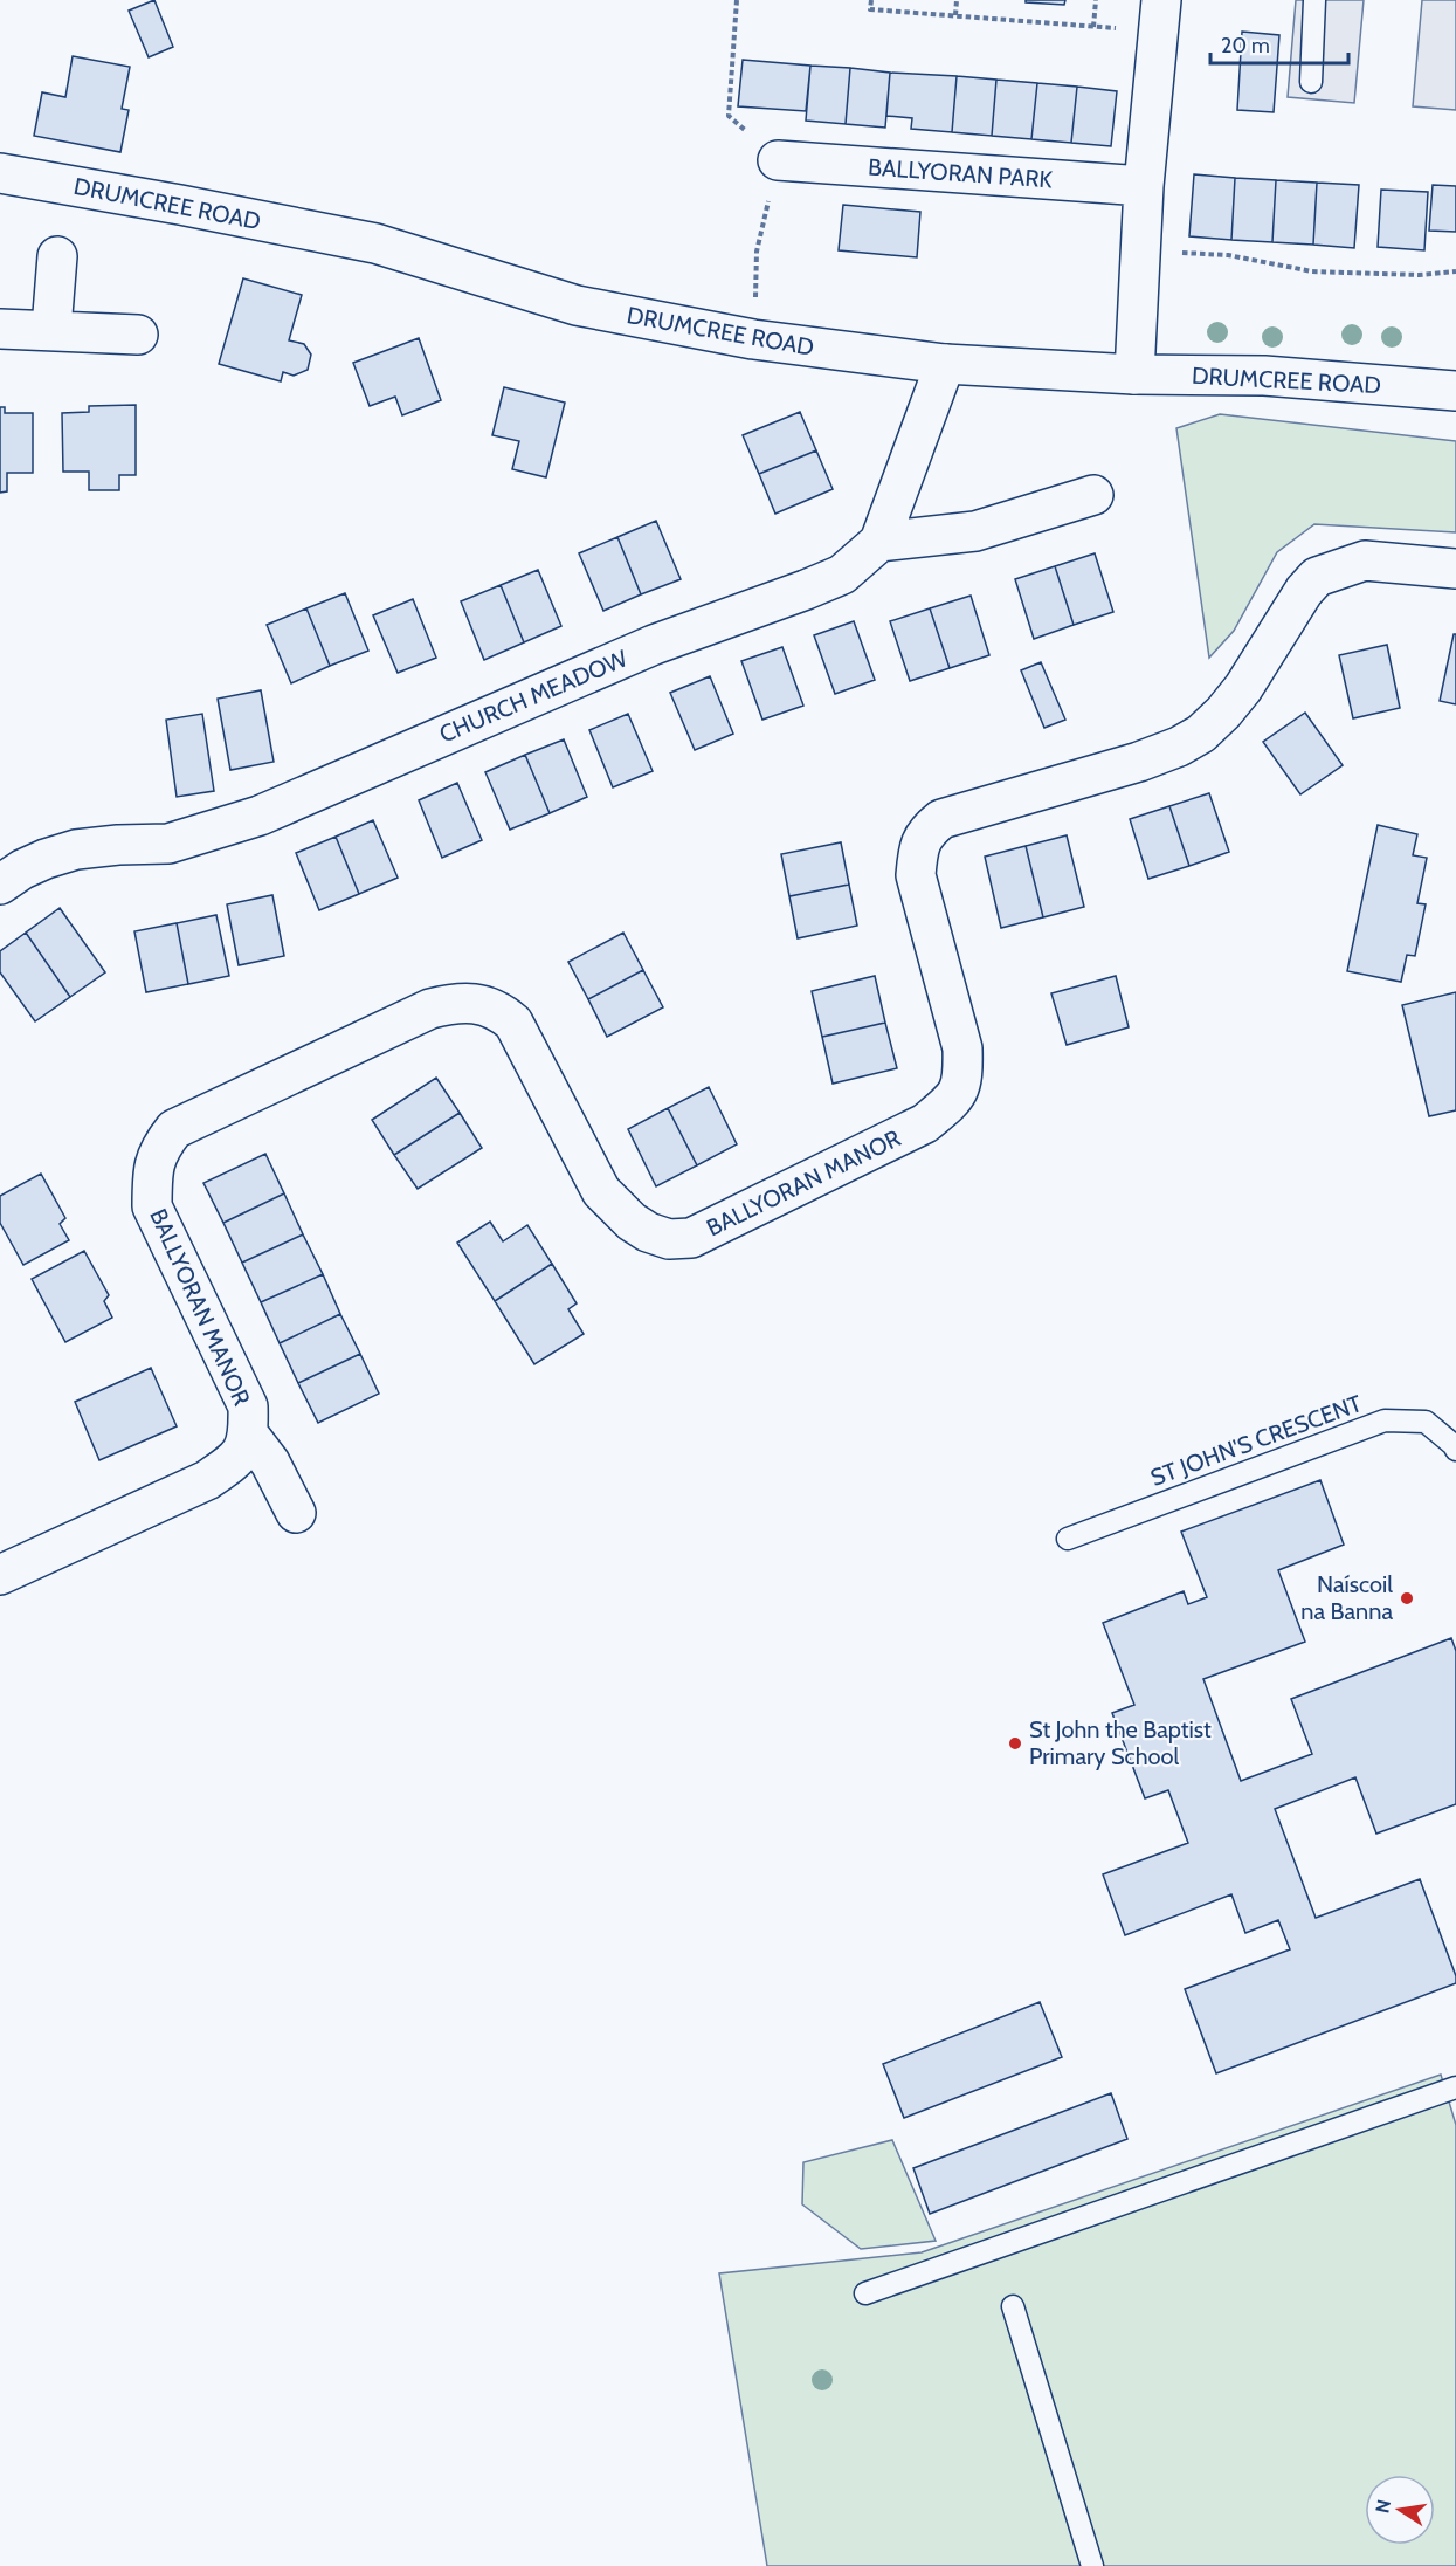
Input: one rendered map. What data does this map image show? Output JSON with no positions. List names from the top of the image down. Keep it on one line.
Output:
{"streets":{"street":["BALLYORAN PARK","DRUMCREE ROAD","CHURCH MEADOW","BALLYORAN MANOR"],"lane":["ST JOHN'S CRESCENT"]},"crossings":[["DRUMCREE ROAD","CHURCH MEADOW"]],"places":["Naíscoil na Banna","St John the Baptist Primary School"],"scale_bar":"20 m","north":"left"}
